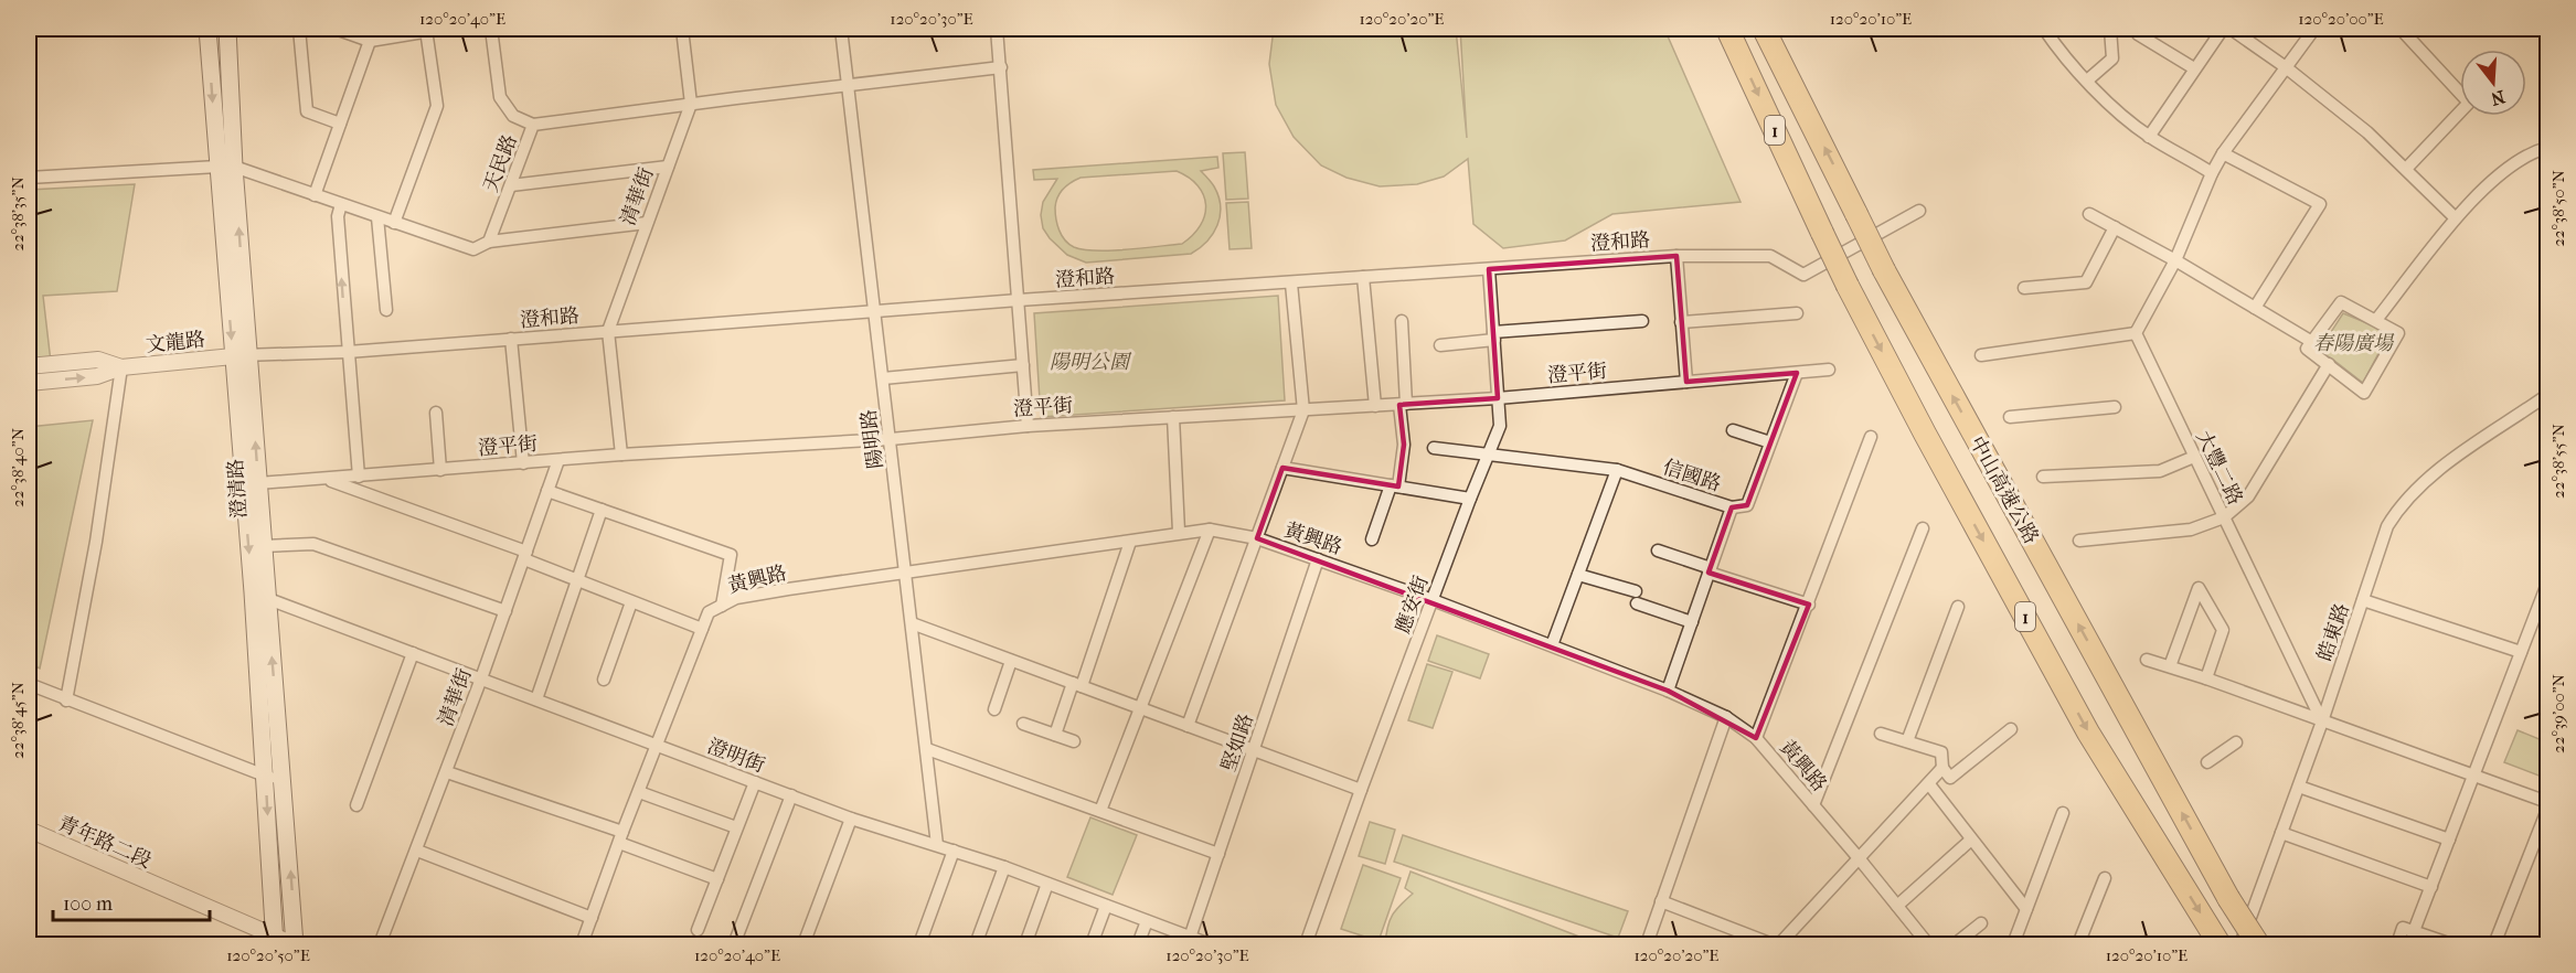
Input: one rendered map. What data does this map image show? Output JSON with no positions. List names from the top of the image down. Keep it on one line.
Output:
{"streets":{"highway":["1","中山高速公路"],"main road":["澄清路"],"street":["天民路","清華街","澄和路","文龍路","澄平街","陽明路","大豐二路","信國路","黃興路","應安街","皓東路","堅如路","澄明街","青年路二段"]},"crossings":[["天民路","清華街"],["天民路","陽明路"],["清華街","澄和路"],["清華街","澄平街"],["清華街","澄明街"],["澄和路","文龍路"],["澄和路","陽明路"],["澄和路","澄清路"],["澄和路","應安街"],["文龍路","澄清路"],["澄平街","陽明路"],["澄平街","澄清路"],["澄平街","應安街"],["陽明路","黃興路"],["陽明路","澄明街"],["大豐二路","皓東路"],["信國路","黃興路"],["信國路","應安街"],["澄清路","澄明街"],["澄清路","青年路二段"],["黃興路","應安街"],["黃興路","堅如路"],["黃興路","澄明街"],["堅如路","澄明街"]],"parks":["春陽廣場","陽明公園"],"scale_bar":"100 m","north":"bottom","coordinates":["120°20'40\"E","120°20'30\"E","120°20'20\"E","120°20'10\"E","120°20'00\"E","22°38'50\"N","22°38'35\"N","22°38'55\"N","22°38'40\"N","22°39'00\"N","22°38'45\"N","120°20'50\"E"]}
